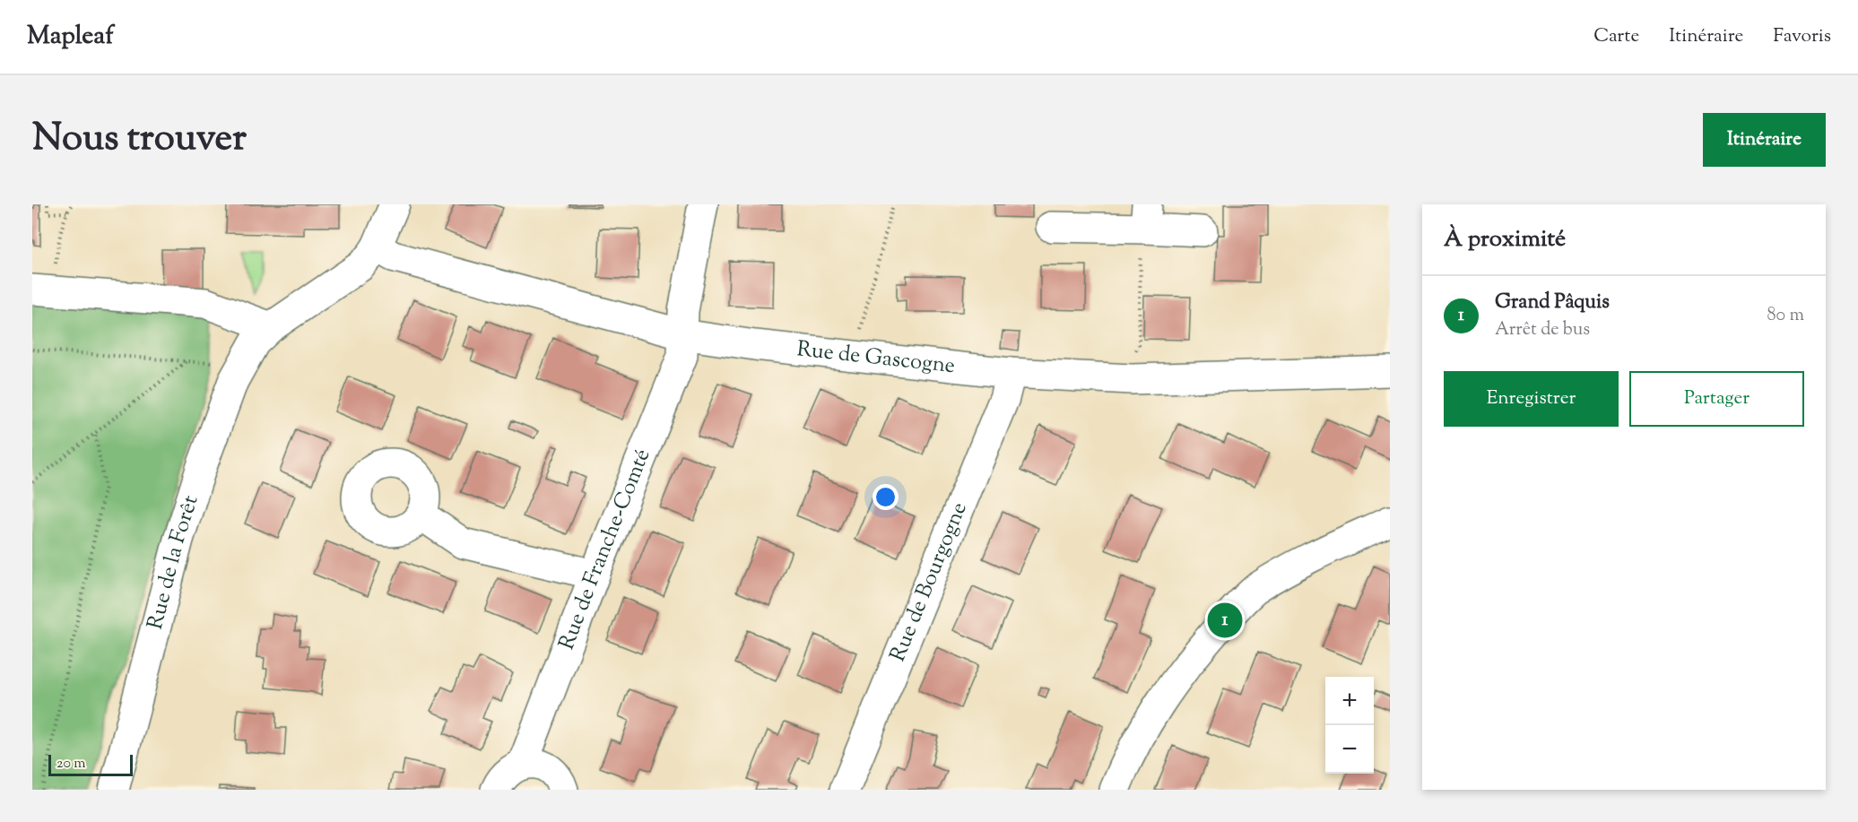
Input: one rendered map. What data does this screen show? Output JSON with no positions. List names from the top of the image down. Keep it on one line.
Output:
{"streets":{"street":["Rue de Gascogne","Rue de Franche-Comté","Rue de la Forêt","Rue de Bourgogne"]},"crossings":[["Rue de Gascogne","Rue de Franche-Comté"],["Rue de Gascogne","Rue de Bourgogne"]],"scale_bar":"20 m","page":{"header":"Mapleaf","nav":["Carte","Itinéraire","Favoris"],"title":"Nous trouver","buttons":["Itinéraire",["Enregistrer","Partager"]],"heading":"À proximité","list":[{"mark":"1","name":"Grand Pâquis","note":"Arrêt de bus","value":"80 m"}],"pins":"1","map_buttons":["+","−"],"scale":"20 m"}}
